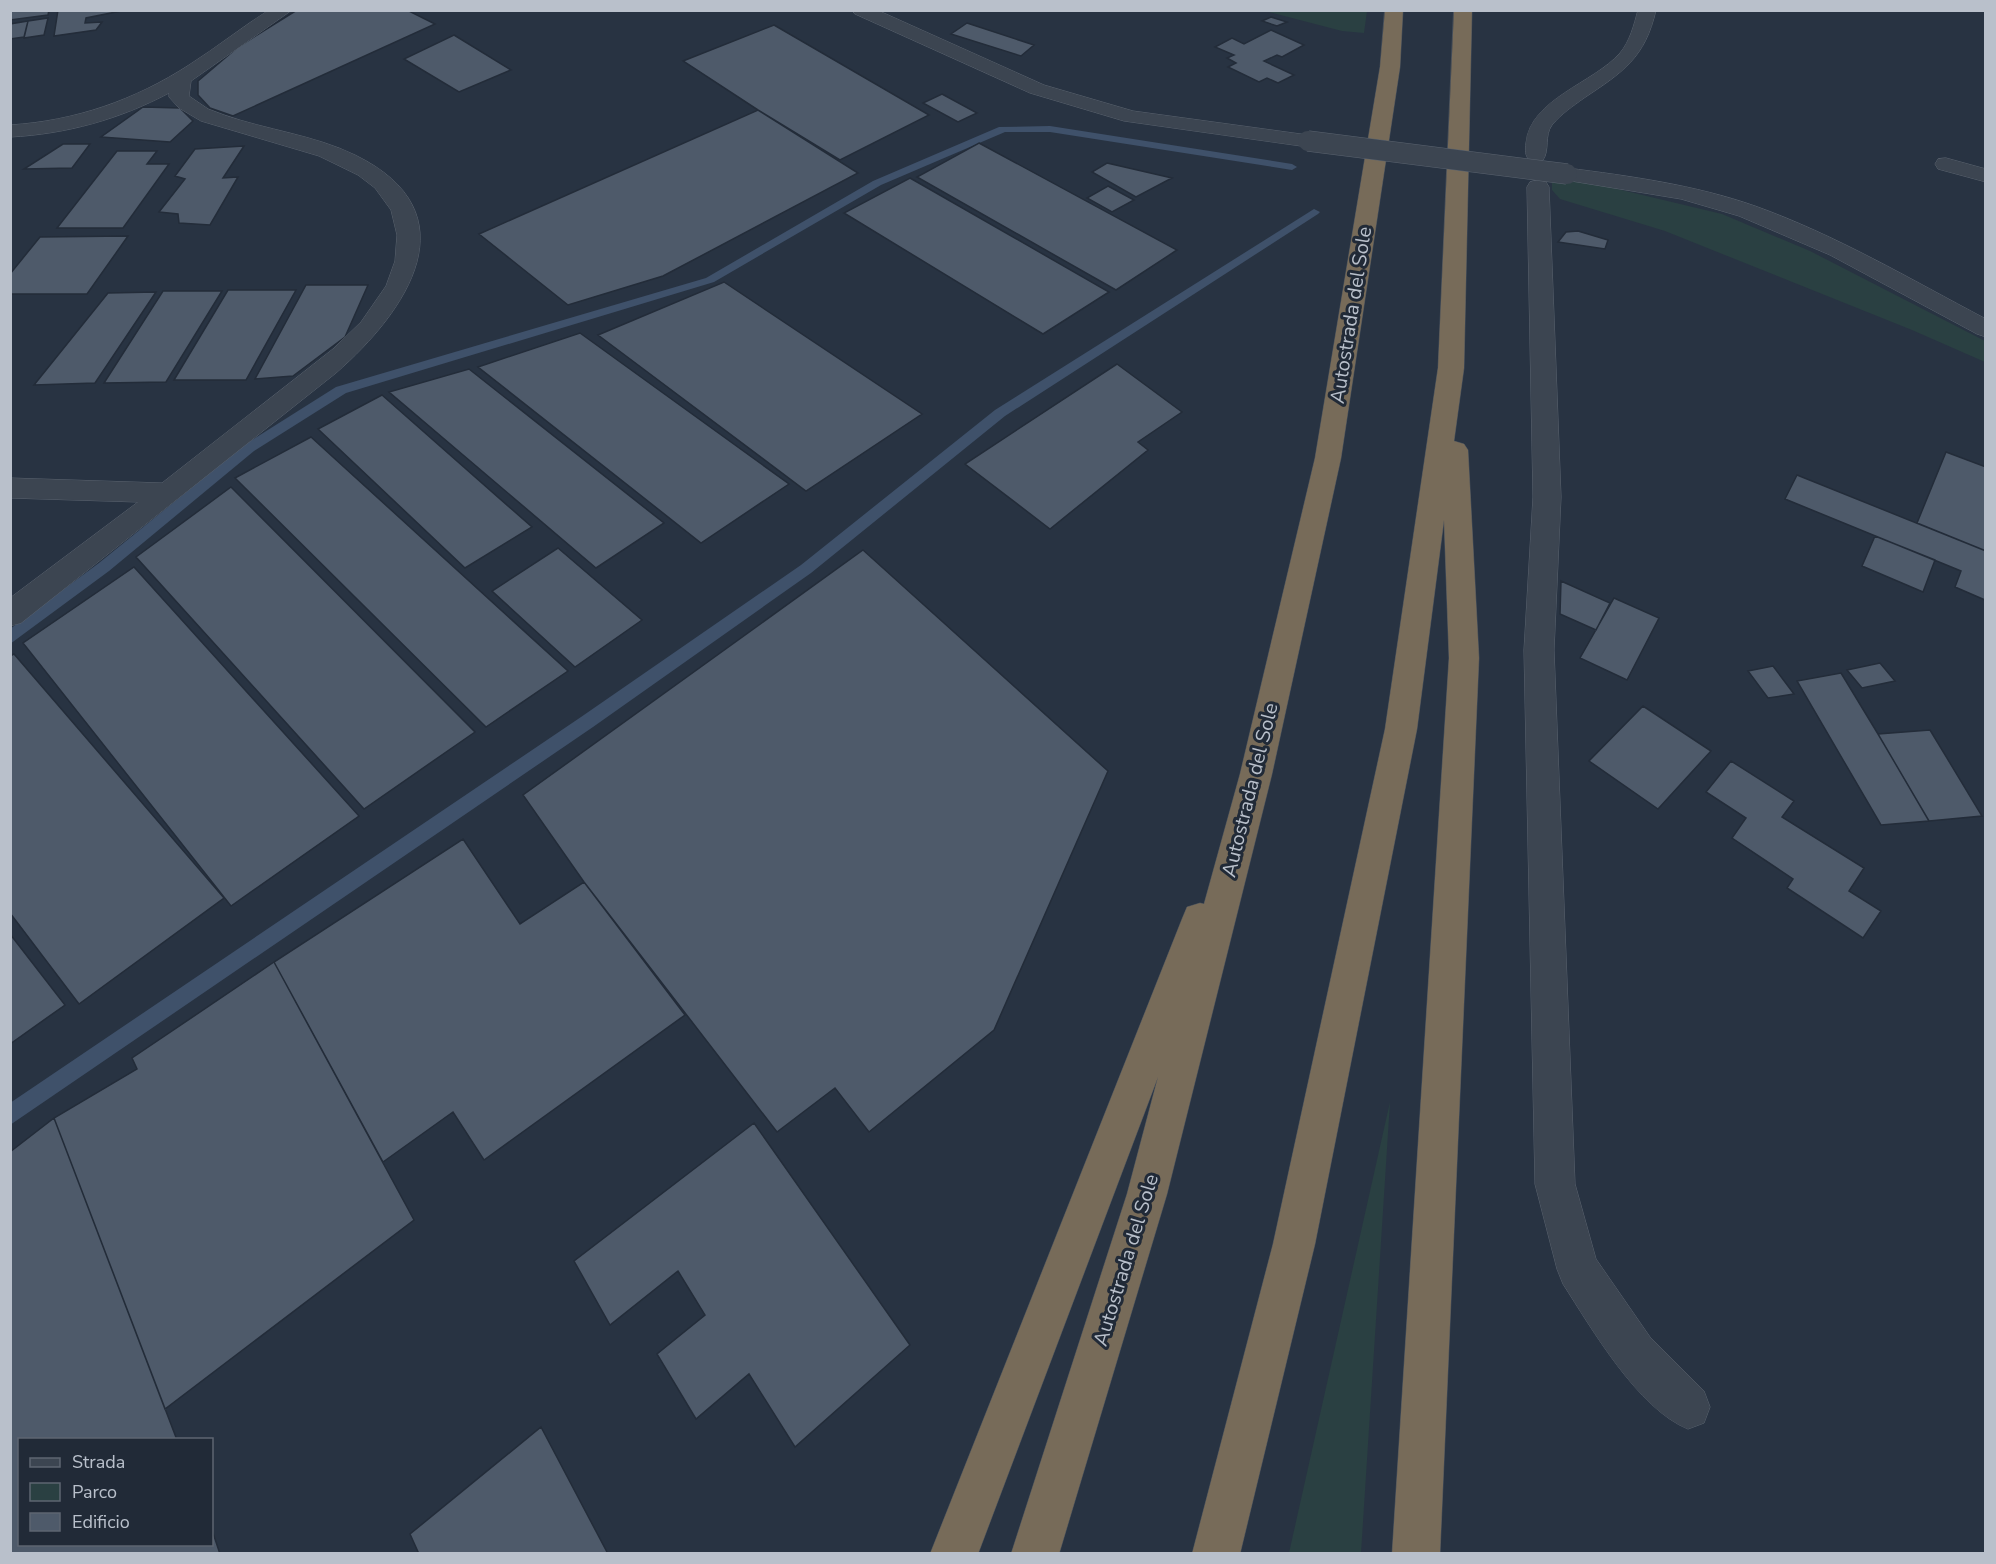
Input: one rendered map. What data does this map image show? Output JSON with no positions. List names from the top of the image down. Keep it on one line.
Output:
{"streets":{"highway":["Autostrada del Sole"]},"legend":["Strada","Parco","Edificio"]}
